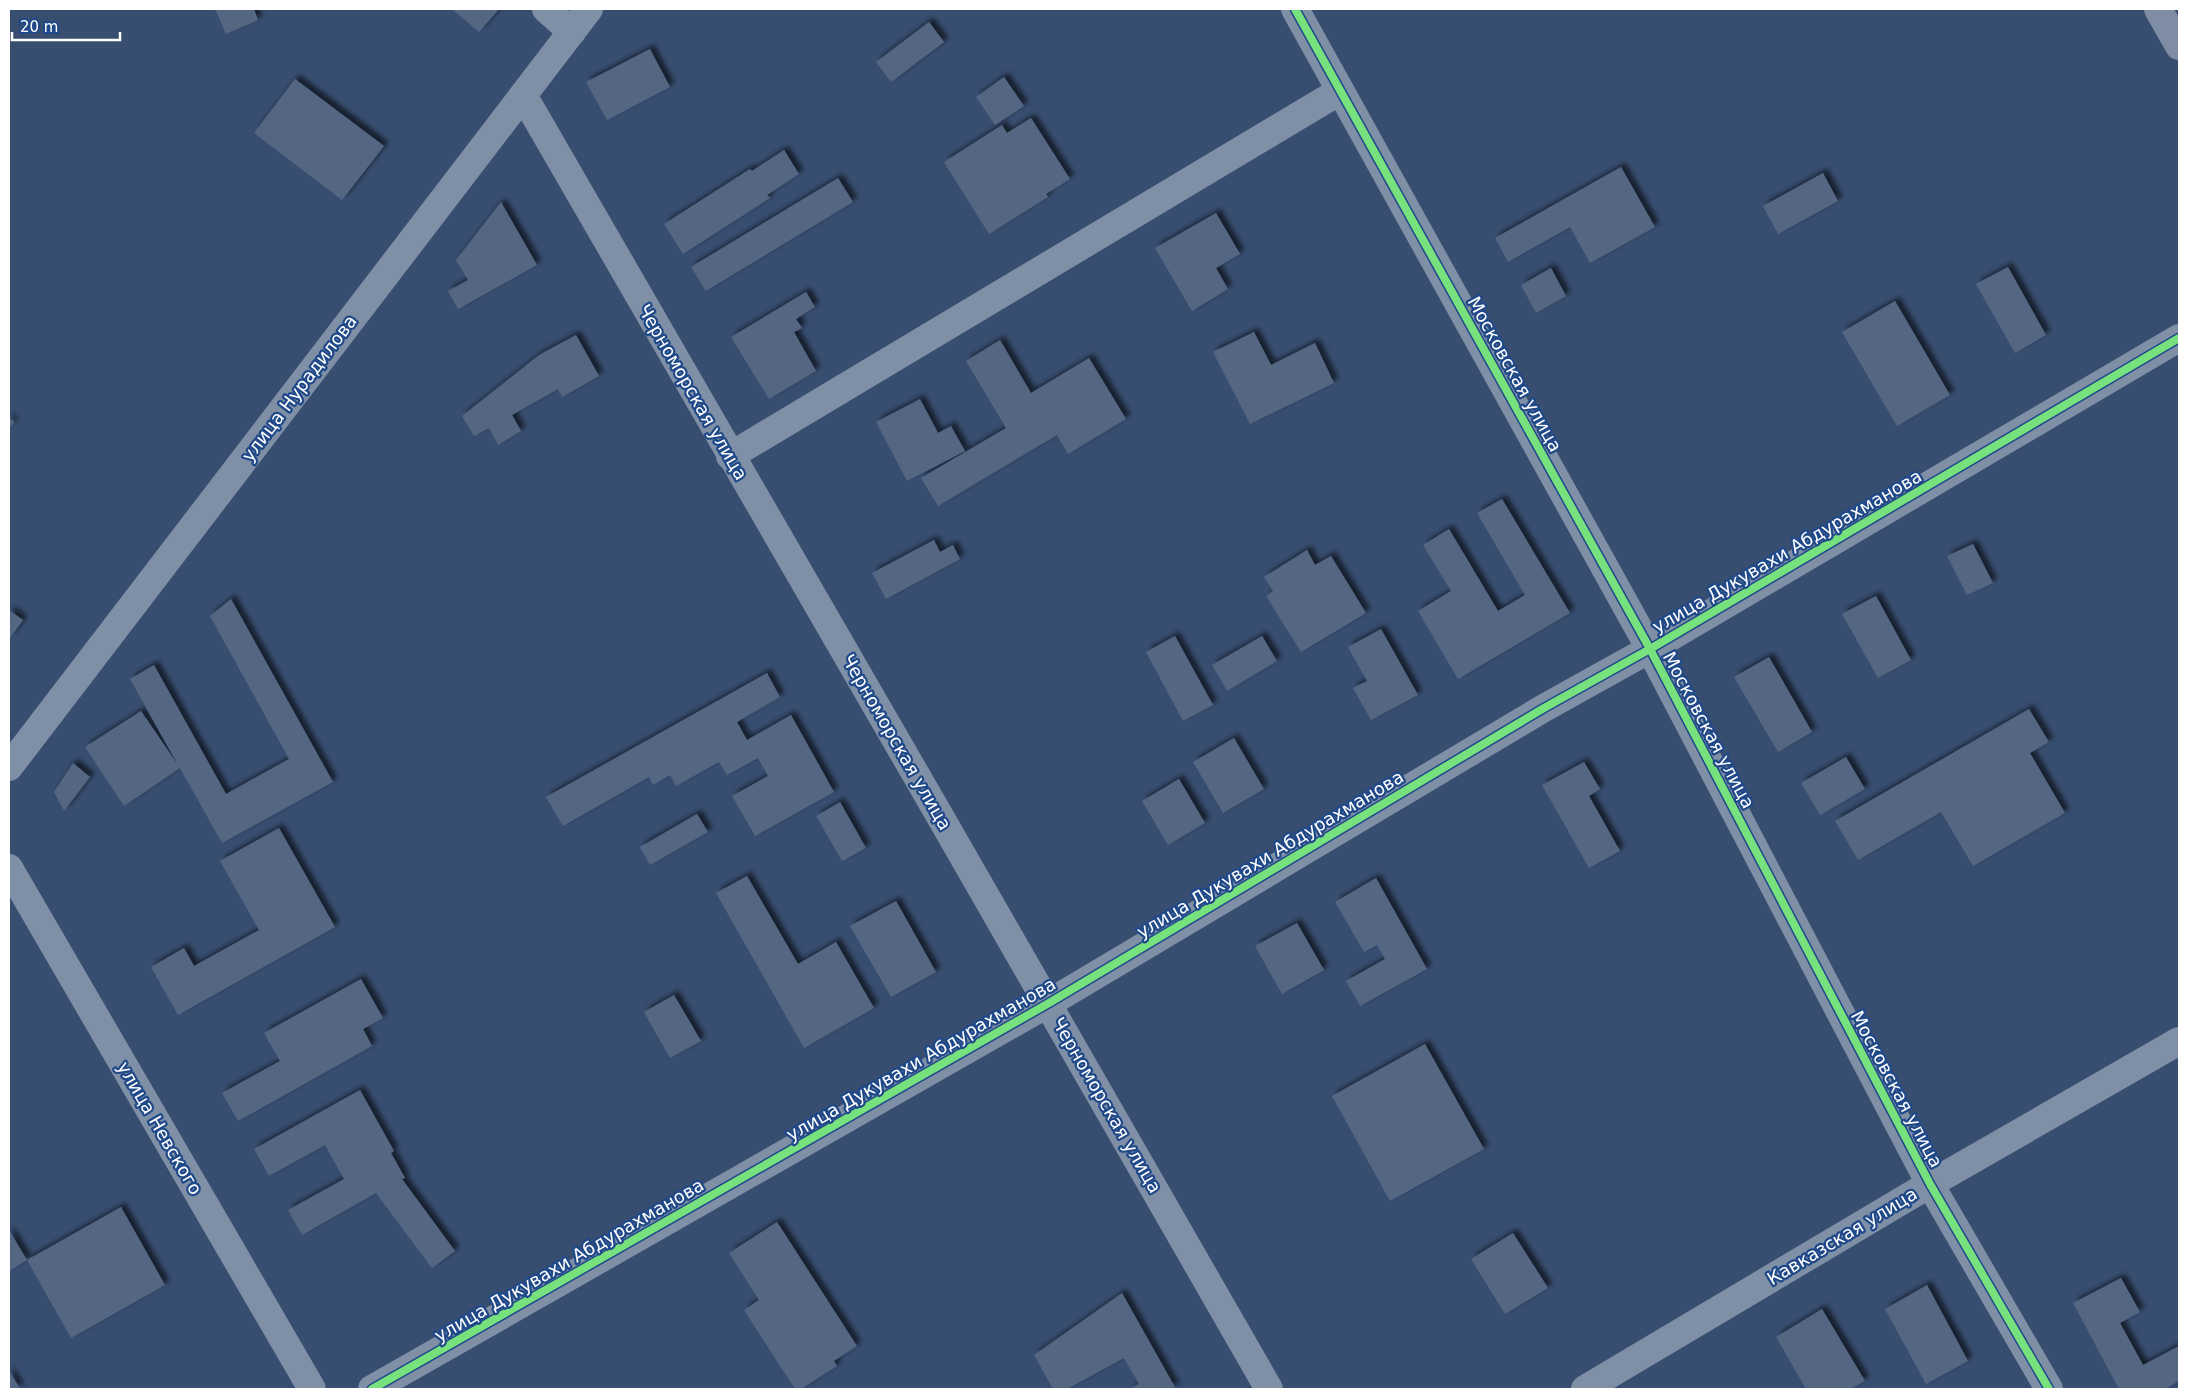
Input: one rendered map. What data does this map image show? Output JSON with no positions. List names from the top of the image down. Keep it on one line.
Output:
{"streets":{"street":["Московская улица","улица Нурадилова","Черноморская улица","улица Дукувахи Абдурахманова","улица Невского","Кавказская улица"]},"crossings":[["Московская улица","улица Дукувахи Абдурахманова"],["Московская улица","Кавказская улица"],["улица Нурадилова","Черноморская улица"],["Черноморская улица","улица Дукувахи Абдурахманова"]],"scale_bar":"20 m"}
